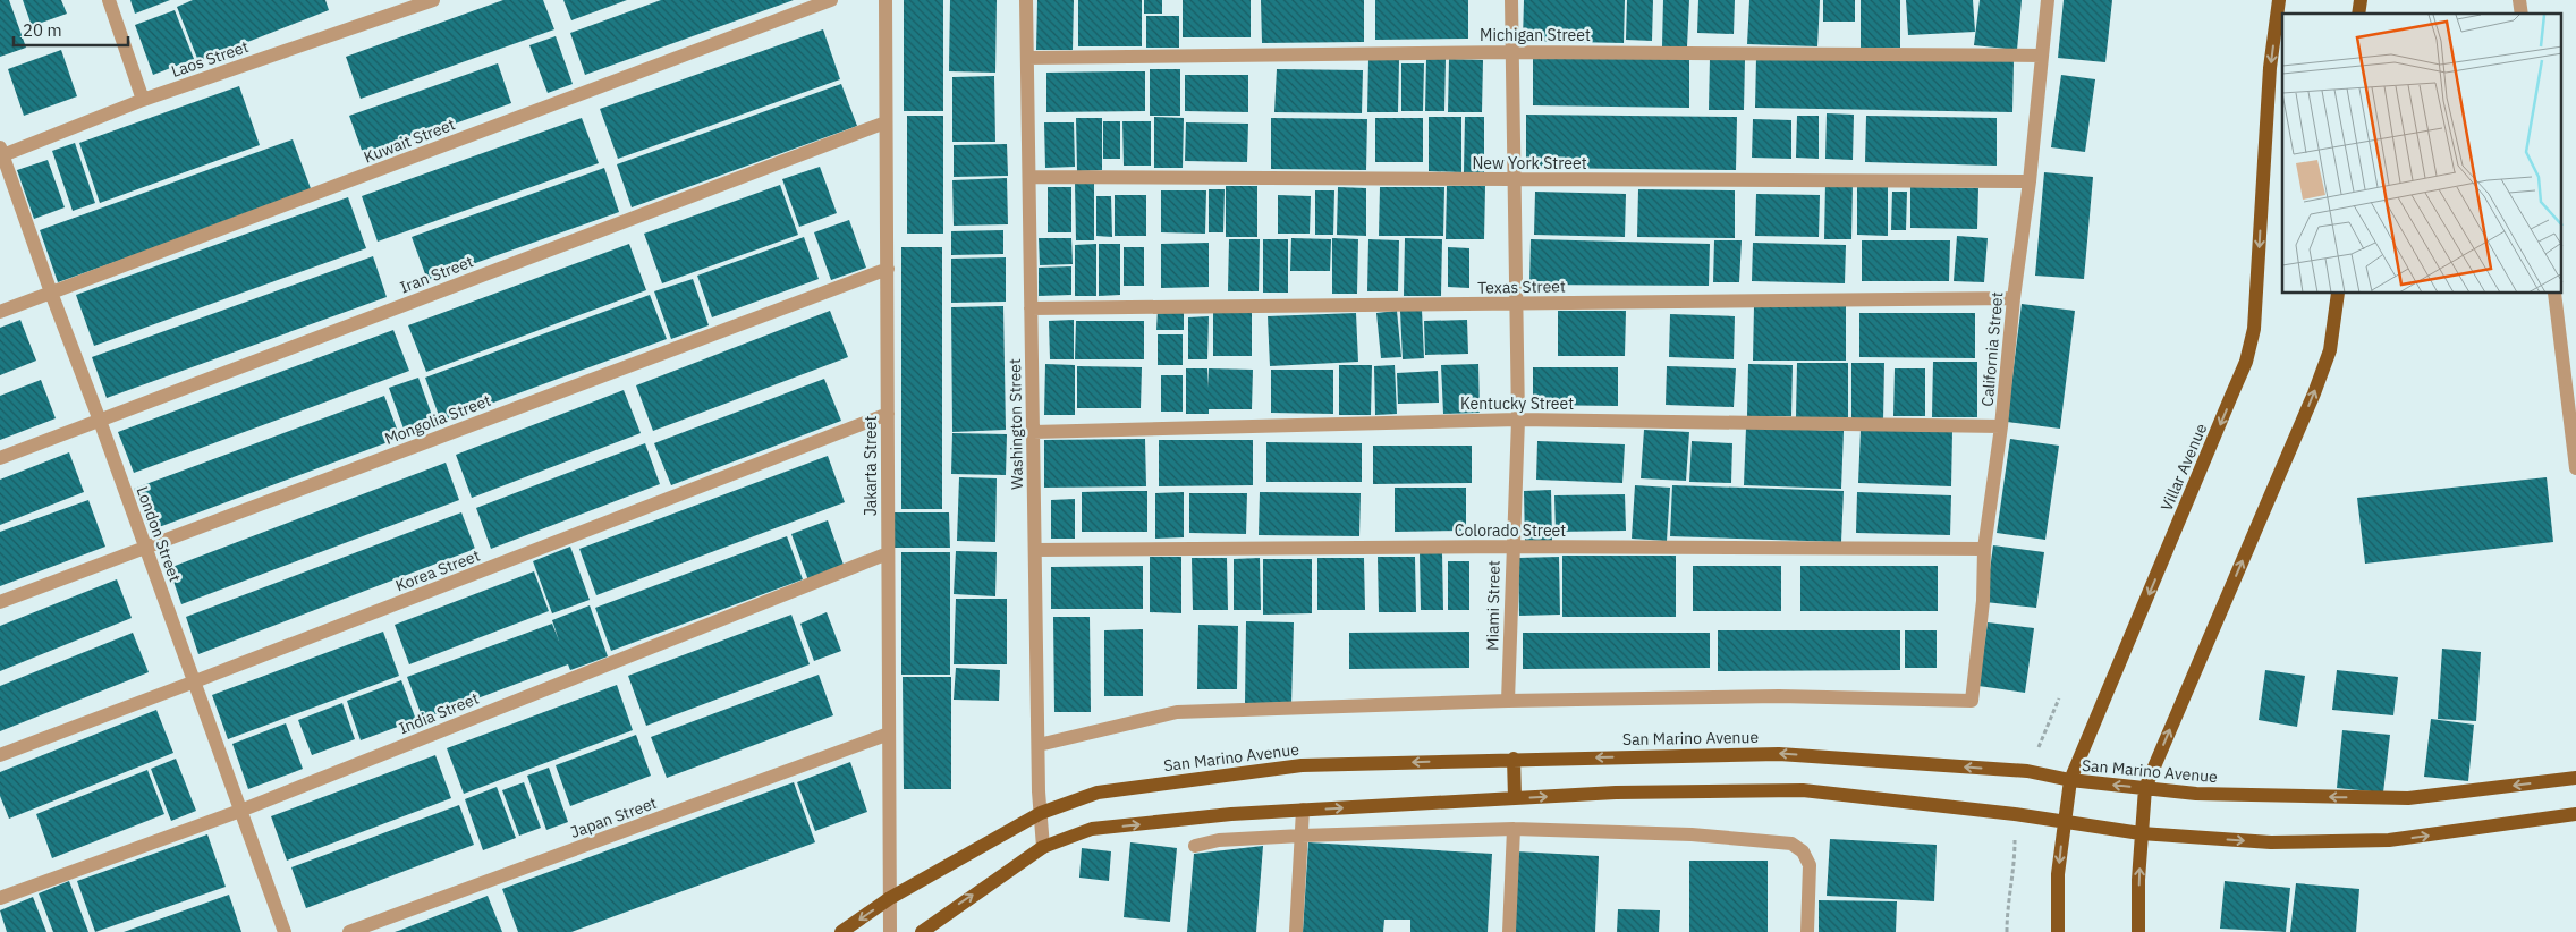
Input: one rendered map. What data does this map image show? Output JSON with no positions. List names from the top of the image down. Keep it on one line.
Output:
{"streets":{"main road":["Villar Avenue","San Marino Avenue"],"street":["Michigan Street","Laos Street","Kuwait Street","New York Street","Iran Street","Texas Street","California Street","Kentucky Street","Mongolia Street","Washington Street","Jakarta Street","Colorado Street","London Street","Korea Street","Miami Street","India Street","Japan Street"]},"crossings":[["Michigan Street","California Street"],["Michigan Street","Washington Street"],["Michigan Street","Miami Street"],["Laos Street","London Street"],["Kuwait Street","London Street"],["New York Street","California Street"],["New York Street","Washington Street"],["New York Street","Miami Street"],["Iran Street","Jakarta Street"],["Iran Street","London Street"],["Texas Street","California Street"],["Texas Street","Washington Street"],["Texas Street","Miami Street"],["California Street","Kentucky Street"],["California Street","Colorado Street"],["California Street","Miami Street"],["Kentucky Street","Washington Street"],["Kentucky Street","Miami Street"],["Mongolia Street","Jakarta Street"],["Mongolia Street","London Street"],["Washington Street","Colorado Street"],["Washington Street","San Marino Avenue"],["Jakarta Street","Korea Street"],["Jakarta Street","India Street"],["Jakarta Street","San Marino Avenue"],["Jakarta Street","Japan Street"],["Villar Avenue","San Marino Avenue"],["Colorado Street","Miami Street"],["London Street","Korea Street"],["London Street","India Street"]],"scale_bar":"20 m"}
